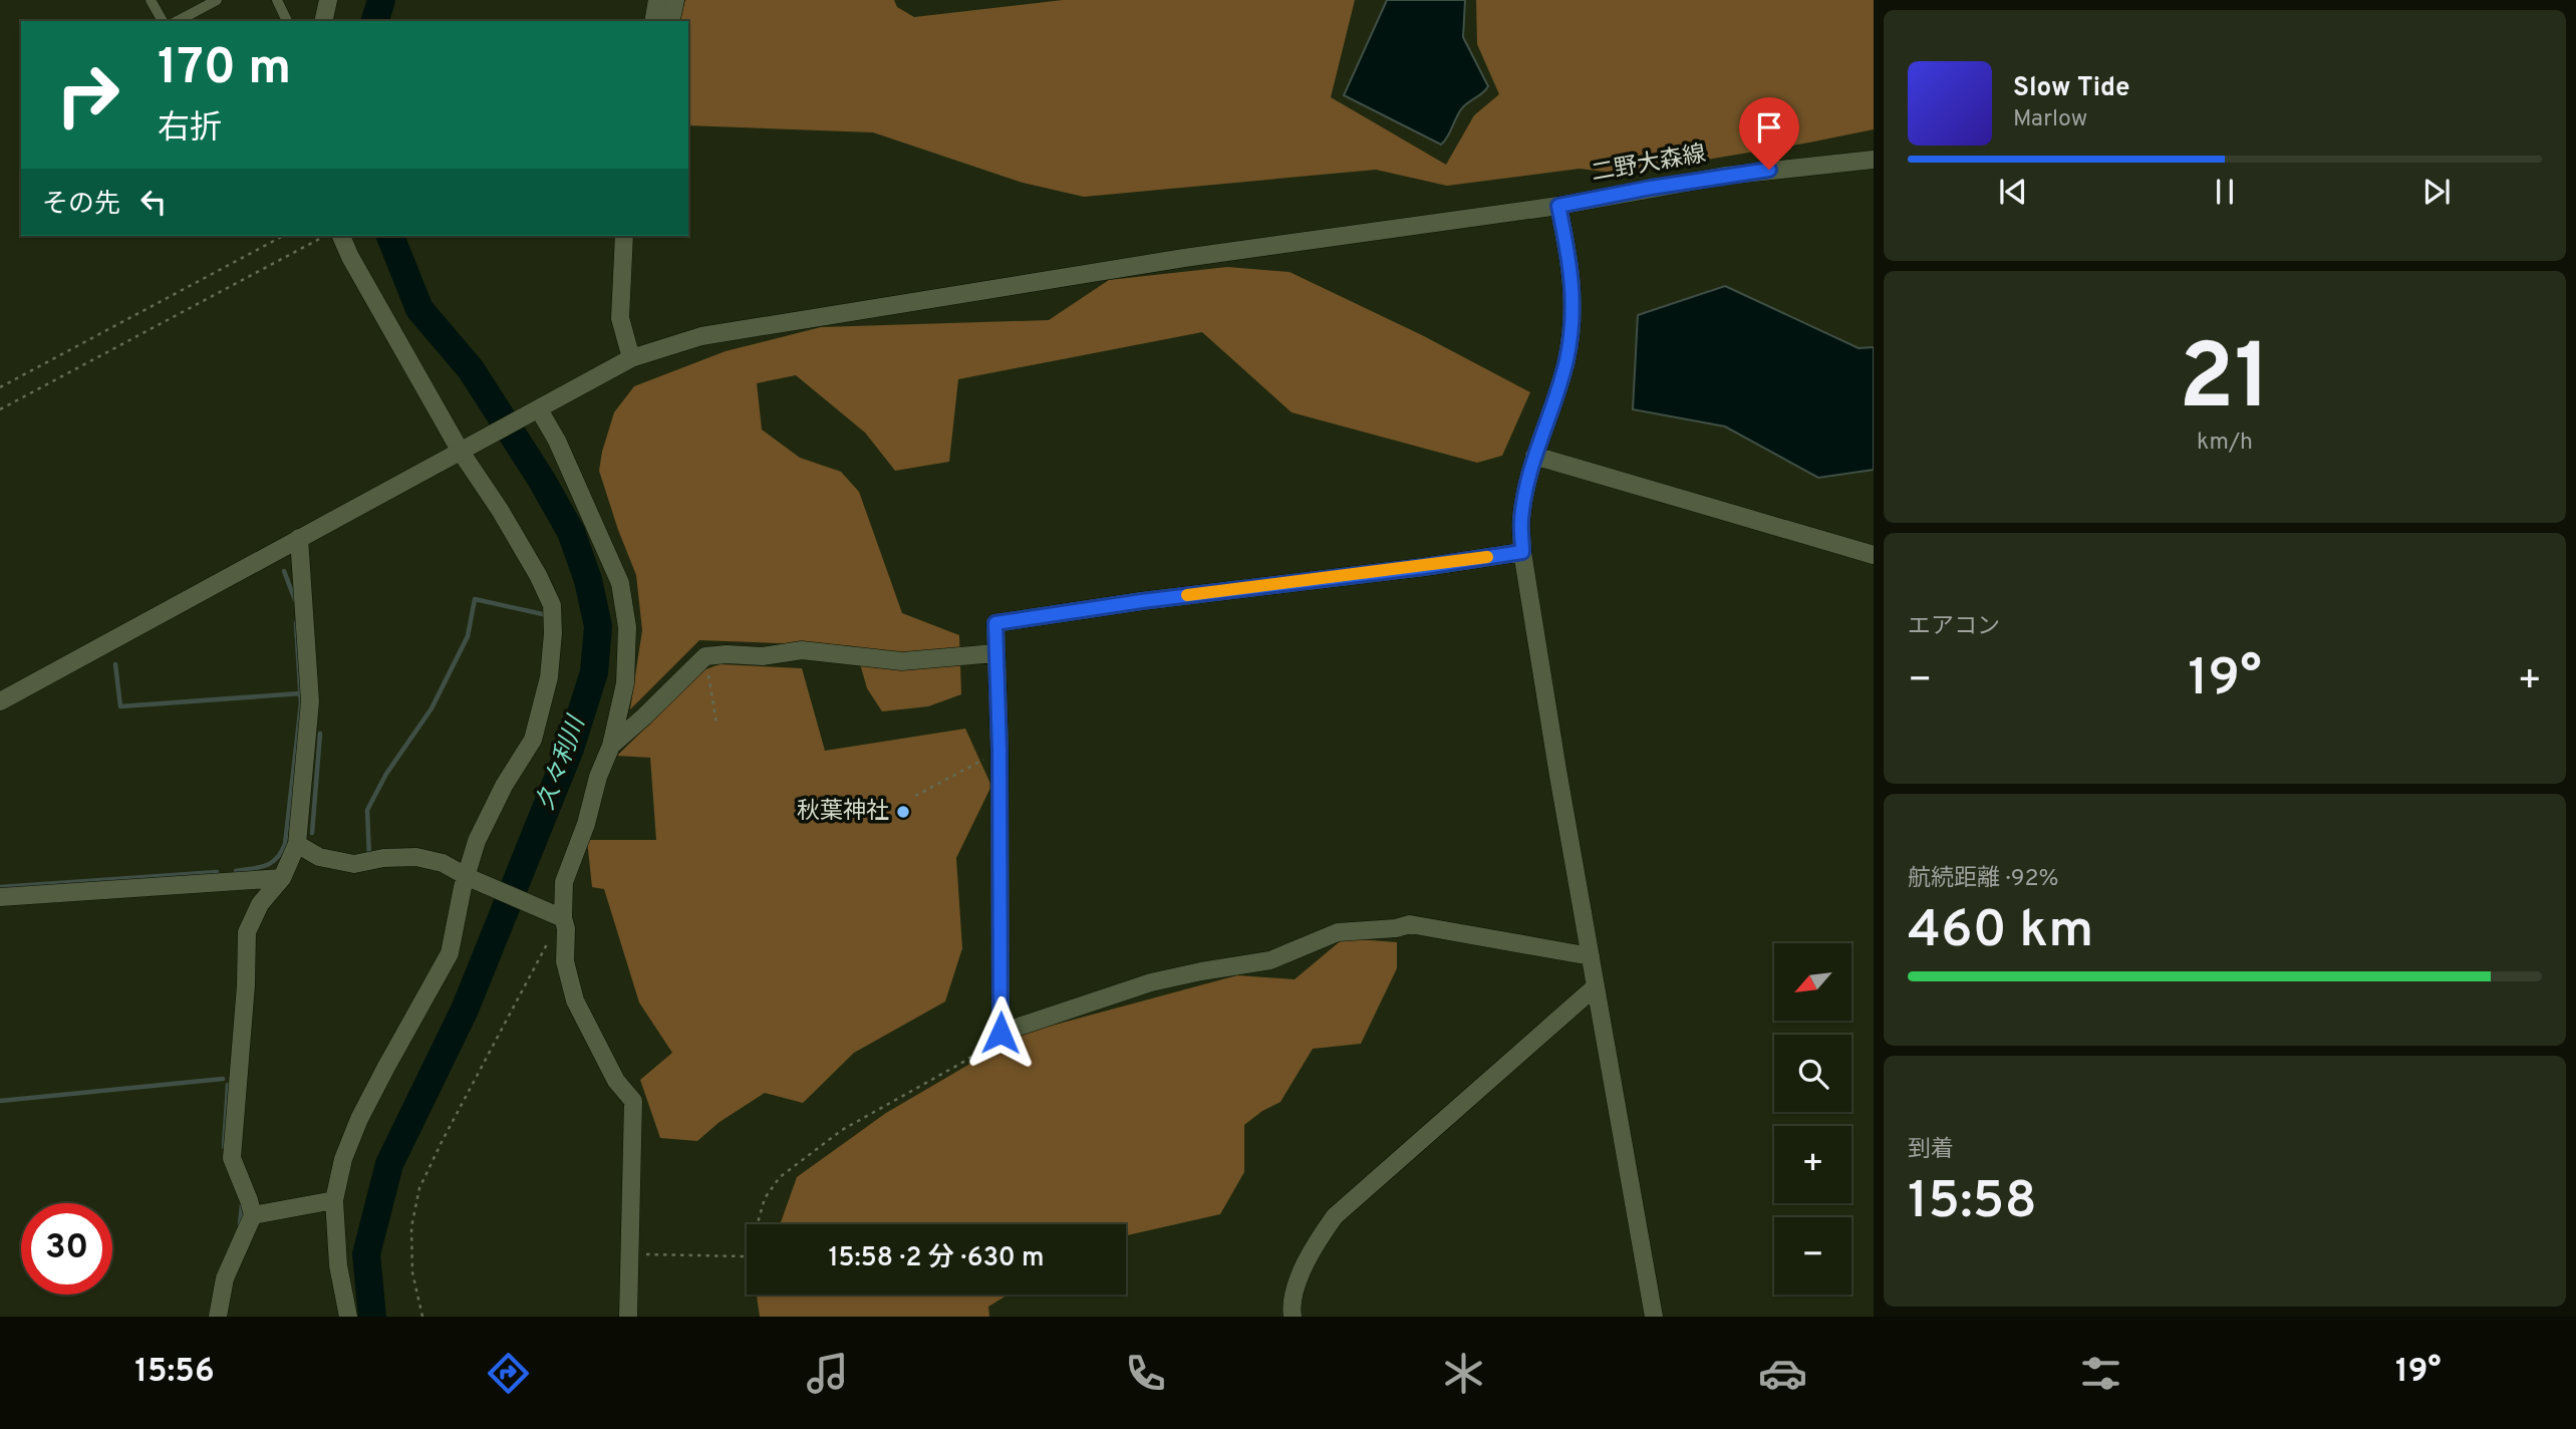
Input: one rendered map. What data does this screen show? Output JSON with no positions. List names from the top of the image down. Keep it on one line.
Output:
{"streets":{"street":["二野大森線"]},"water":["久々利川"],"places":["秋葉神社"],"north":"bottom left","page":{"turn":["170 m","右折"],"song":["Slow Tide","Marlow"],"then":"その先","tile":[["21","km/h"],"エアコン",["航続距離 · 92%","460 km"],["到着","15:58"]],"heat":["−","19°","+"],"map_buttons":["+","−"],"limit":"30","trip":"15:58 · 2 分 · 630 m","tabs":["15:56","19°"]}}
